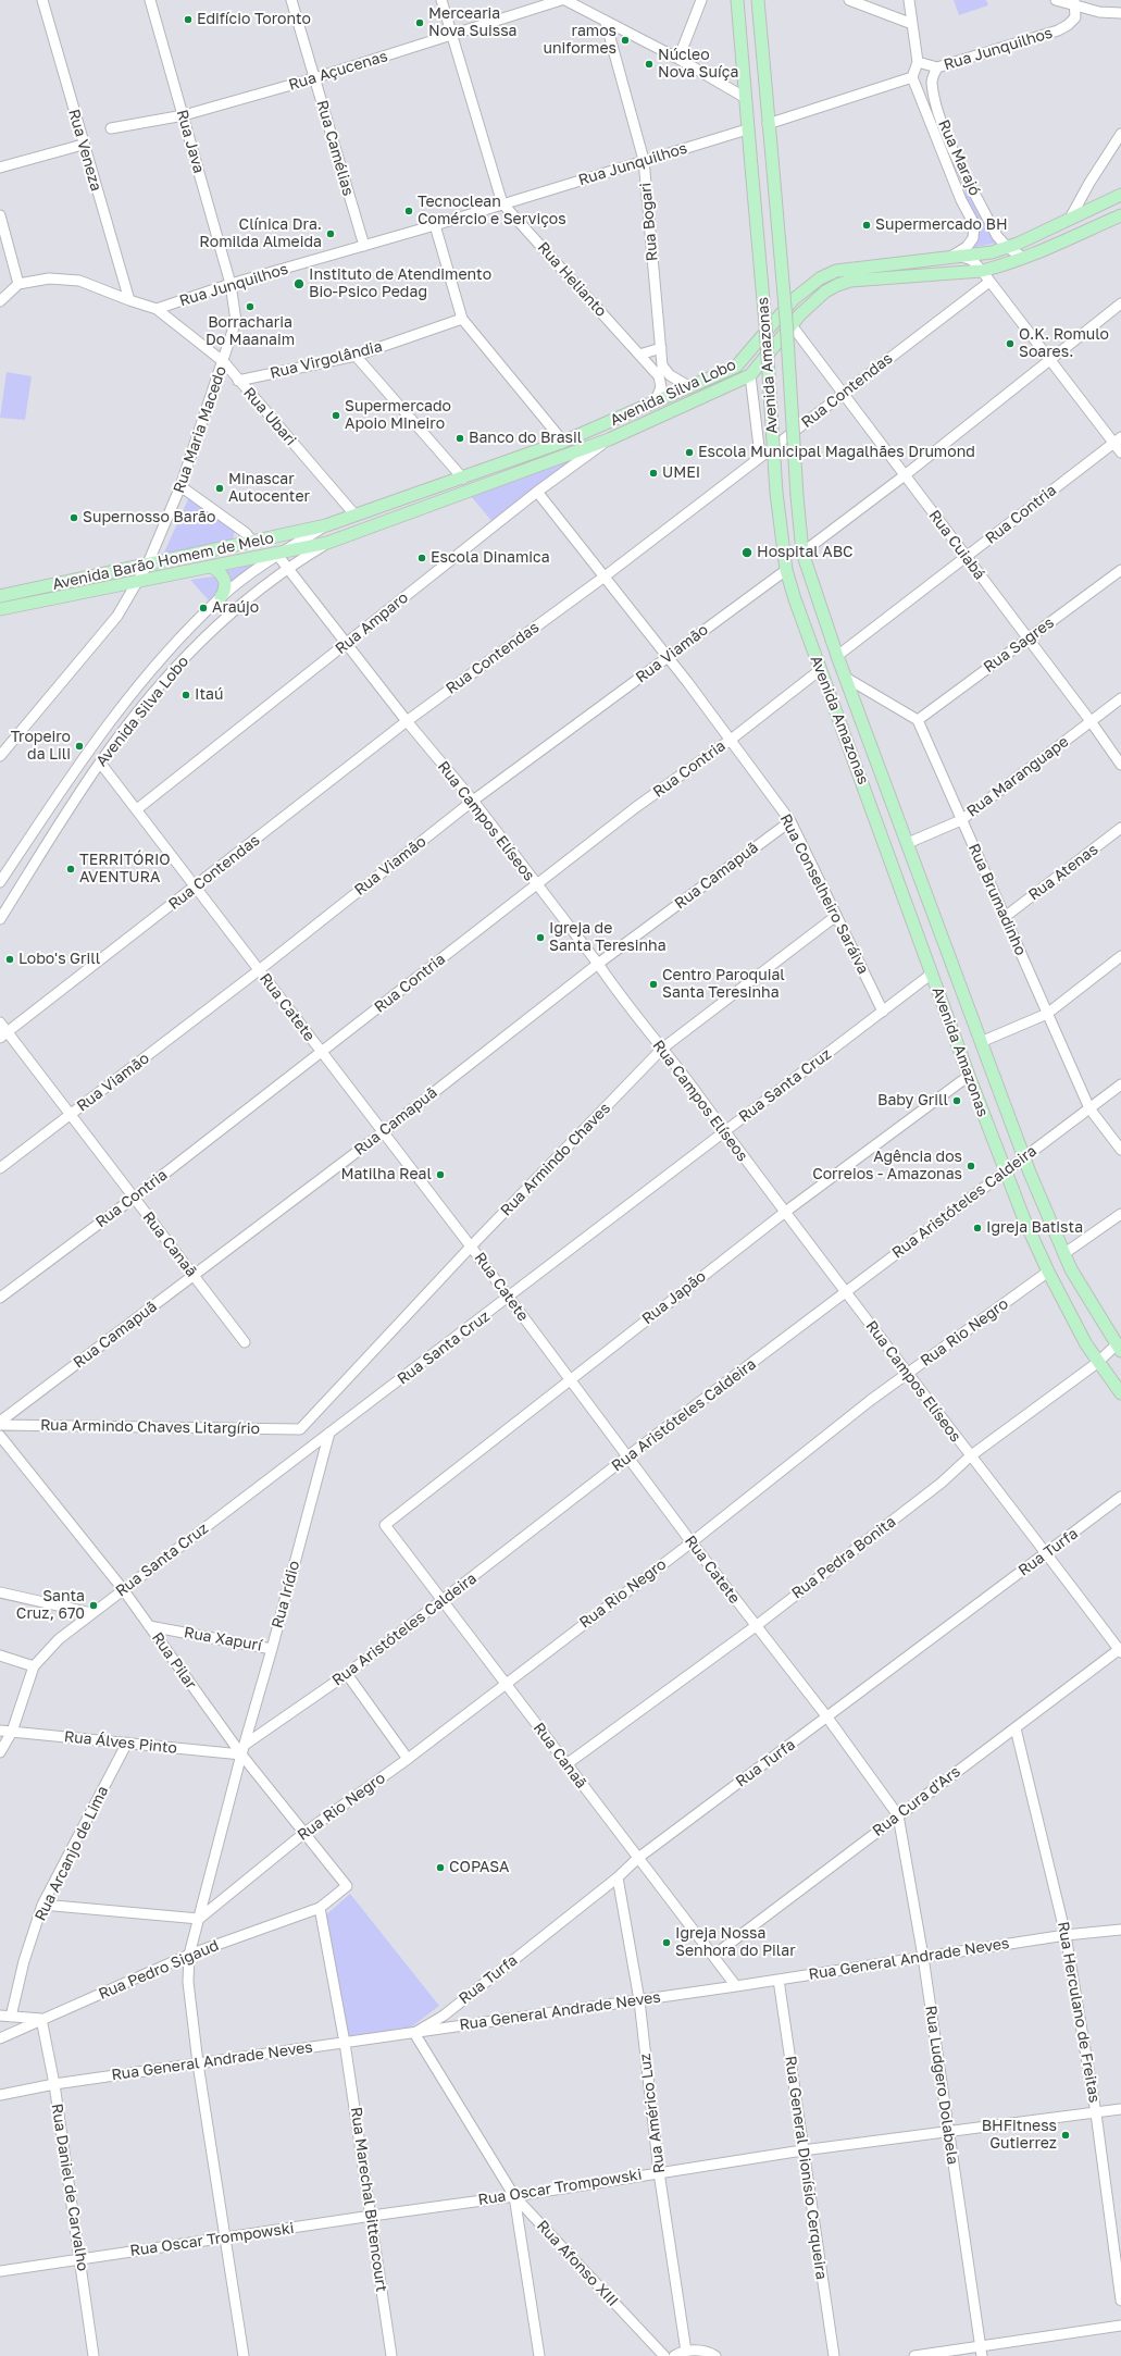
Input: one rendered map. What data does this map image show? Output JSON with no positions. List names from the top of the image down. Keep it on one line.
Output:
{"streets":{"main road":["Avenida Amazonas","Avenida Silva Lobo","Avenida Barão Homem de Melo"],"street":["Rua Junquilhos","Rua Açucenas","Rua Java","Rua Camélias","Rua Veneza","Rua Marajó","Rua Bogari","Rua Helianto","Rua Virgolândia","Rua Contendas","Rua Ubari","Rua Maria Macedo","Rua Contria","Rua Cuiabá","Rua Amparo","Rua Sagres","Rua Viamão","Rua Maranguape","Rua Campos Elíseos","Rua Atenas","Rua Camapuã","Rua Conselheiro Saráiva","Rua Brumadinho","Rua Catete","Rua Santa Cruz","Rua Armindo Chaves","Rua Aristóteles Caldeira","Rua Canaã","Rua Japão","Rua Rio Negro","Rua Armindo Chaves Litargírio","Rua Turfa","Rua Pedra Bonita","Rua Irídio","Rua Xapurí","Rua Pilar","Rua Álves Pinto","Rua Cura d'Ars","Rua Arcanjo de Lima","Rua General Andrade Neves","Rua Pedro Sigaud","Rua Herculano de Freitas","Rua Ludgero Dolabela","Rua Américo Luz","Rua General Dionísio Cerqueira","Rua Daniel de Carvalho","Rua Oscar Trompowski","Rua Marechal Bittencourt","Rua Afonso XIII"]},"crossings":[["Rua Junquilhos","Rua Java"],["Rua Junquilhos","Rua Camélias"],["Rua Junquilhos","Rua Marajó"],["Rua Junquilhos","Rua Bogari"],["Rua Junquilhos","Rua Helianto"],["Rua Junquilhos","Avenida Amazonas"],["Rua Junquilhos","Rua Ubari"],["Rua Junquilhos","Rua Maria Macedo"],["Rua Açucenas","Rua Java"],["Rua Açucenas","Rua Camélias"],["Rua Açucenas","Rua Helianto"],["Rua Java","Rua Maria Macedo"],["Rua Marajó","Avenida Silva Lobo"],["Rua Bogari","Avenida Silva Lobo"],["Rua Helianto","Avenida Silva Lobo"],["Rua Virgolândia","Rua Ubari"],["Avenida Amazonas","Rua Contendas"],["Avenida Amazonas","Avenida Silva Lobo"],["Avenida Amazonas","Rua Contria"],["Avenida Amazonas","Rua Viamão"],["Avenida Amazonas","Rua Maranguape"],["Avenida Amazonas","Rua Santa Cruz"],["Avenida Amazonas","Rua Aristóteles Caldeira"],["Avenida Amazonas","Rua Japão"],["Avenida Amazonas","Rua Rio Negro"],["Avenida Amazonas","Rua Pedra Bonita"],["Rua Contendas","Rua Cuiabá"],["Rua Contendas","Rua Campos Elíseos"],["Rua Contendas","Rua Conselheiro Saráiva"],["Rua Contendas","Rua Catete"],["Rua Contendas","Rua Canaã"],["Avenida Silva Lobo","Rua Ubari"],["Avenida Silva Lobo","Rua Cuiabá"],["Avenida Silva Lobo","Avenida Barão Homem de Melo"],["Avenida Silva Lobo","Rua Amparo"],["Avenida Silva Lobo","Rua Campos Elíseos"],["Avenida Silva Lobo","Rua Catete"],["Rua Ubari","Rua Maria Macedo"],["Rua Maria Macedo","Avenida Barão Homem de Melo"],["Rua Contria","Rua Cuiabá"],["Rua Contria","Rua Campos Elíseos"],["Rua Contria","Rua Conselheiro Saráiva"],["Rua Contria","Rua Catete"],["Rua Contria","Rua Canaã"],["Rua Cuiabá","Rua Sagres"],["Rua Cuiabá","Rua Maranguape"],["Avenida Barão Homem de Melo","Rua Campos Elíseos"],["Rua Amparo","Rua Campos Elíseos"],["Rua Amparo","Rua Conselheiro Saráiva"],["Rua Amparo","Rua Catete"],["Rua Sagres","Rua Brumadinho"],["Rua Viamão","Rua Campos Elíseos"],["Rua Viamão","Rua Conselheiro Saráiva"],["Rua Viamão","Rua Catete"],["Rua Viamão","Rua Canaã"],["Rua Maranguape","Rua Brumadinho"],["Rua Campos Elíseos","Rua Camapuã"],["Rua Campos Elíseos","Rua Santa Cruz"],["Rua Campos Elíseos","Rua Armindo Chaves"],["Rua Campos Elíseos","Rua Aristóteles Caldeira"],["Rua Campos Elíseos","Rua Japão"],["Rua Campos Elíseos","Rua Rio Negro"],["Rua Campos Elíseos","Rua Turfa"],["Rua Campos Elíseos","Rua Pedra Bonita"],["Rua Campos Elíseos","Rua Cura d'Ars"],["Rua Atenas","Rua Brumadinho"],["Rua Camapuã","Rua Conselheiro Saráiva"],["Rua Camapuã","Rua Catete"],["Rua Camapuã","Rua Canaã"],["Rua Camapuã","Rua Armindo Chaves Litargírio"],["Rua Conselheiro Saráiva","Rua Santa Cruz"],["Rua Conselheiro Saráiva","Rua Armindo Chaves"],["Rua Brumadinho","Rua Aristóteles Caldeira"],["Rua Catete","Rua Santa Cruz"],["Rua Catete","Rua Armindo Chaves"],["Rua Catete","Rua Aristóteles Caldeira"],["Rua Catete","Rua Japão"],["Rua Catete","Rua Rio Negro"],["Rua Catete","Rua Turfa"],["Rua Catete","Rua Pedra Bonita"],["Rua Catete","Rua Cura d'Ars"],["Rua Catete","Rua Ludgero Dolabela"],["Rua Santa Cruz","Rua Irídio"],["Rua Santa Cruz","Rua Pilar"],["Rua Santa Cruz","Rua Álves Pinto"],["Rua Armindo Chaves","Rua Armindo Chaves Litargírio"],["Rua Aristóteles Caldeira","Rua Canaã"],["Rua Aristóteles Caldeira","Rua Irídio"],["Rua Canaã","Rua Japão"],["Rua Canaã","Rua Rio Negro"],["Rua Canaã","Rua Turfa"],["Rua Canaã","Rua Pedra Bonita"],["Rua Canaã","Rua Cura d'Ars"],["Rua Canaã","Rua General Andrade Neves"],["Rua Rio Negro","Rua Irídio"],["Rua Rio Negro","Rua Pilar"],["Rua Turfa","Rua General Andrade Neves"],["Rua Turfa","Rua Américo Luz"],["Rua Turfa","Rua Afonso XIII"],["Rua Irídio","Rua Xapurí"],["Rua Irídio","Rua Pilar"],["Rua Irídio","Rua Álves Pinto"],["Rua Irídio","Rua General Andrade Neves"],["Rua Irídio","Rua Pedro Sigaud"],["Rua Irídio","Rua Oscar Trompowski"],["Rua Xapurí","Rua Pilar"],["Rua Pilar","Rua Álves Pinto"],["Rua Pilar","Rua Pedro Sigaud"],["Rua Álves Pinto","Rua Arcanjo de Lima"],["Rua Cura d'Ars","Rua Herculano de Freitas"],["Rua Cura d'Ars","Rua Ludgero Dolabela"],["Rua General Andrade Neves","Rua Herculano de Freitas"],["Rua General Andrade Neves","Rua Ludgero Dolabela"],["Rua General Andrade Neves","Rua Américo Luz"],["Rua General Andrade Neves","Rua General Dionísio Cerqueira"],["Rua General Andrade Neves","Rua Daniel de Carvalho"],["Rua General Andrade Neves","Rua Marechal Bittencourt"],["Rua General Andrade Neves","Rua Afonso XIII"],["Rua Pedro Sigaud","Rua Daniel de Carvalho"],["Rua Pedro Sigaud","Rua Marechal Bittencourt"],["Rua Herculano de Freitas","Rua Oscar Trompowski"],["Rua Ludgero Dolabela","Rua Oscar Trompowski"],["Rua Américo Luz","Rua Oscar Trompowski"],["Rua General Dionísio Cerqueira","Rua Oscar Trompowski"],["Rua Daniel de Carvalho","Rua Oscar Trompowski"],["Rua Oscar Trompowski","Rua Marechal Bittencourt"],["Rua Oscar Trompowski","Rua Afonso XIII"]],"places":["Edifício Toronto","Mercearia Nova Suissa","ramos uniformes","Núcleo Nova Suíça","Tecnoclean Comércio e Serviços","Supermercado BH","Clínica Dra. Romilda Almeida","Instituto de Atendimento Bio-Psico Pedag","Borracharia Do Maanaim","O.K. Romulo Soares.","Supermercado Apoio Mineiro","Banco do Brasil","Escola Municipal Magalhães Drumond","UMEI","Minascar Autocenter","Supernosso Barão","Hospital ABC","Escola Dinamica","Araújo","Itaú","Tropeiro da Lili","TERRITÓRIO AVENTURA","Igreja de Santa Teresinha","Lobo's Grill","Centro Paroquial Santa Teresinha","Baby Grill","Agência dos Correios - Amazonas","Matilha Real","Igreja Batista","Santa Cruz, 670","COPASA","Igreja Nossa Senhora do Pilar","BHFitness Gutierrez"]}
